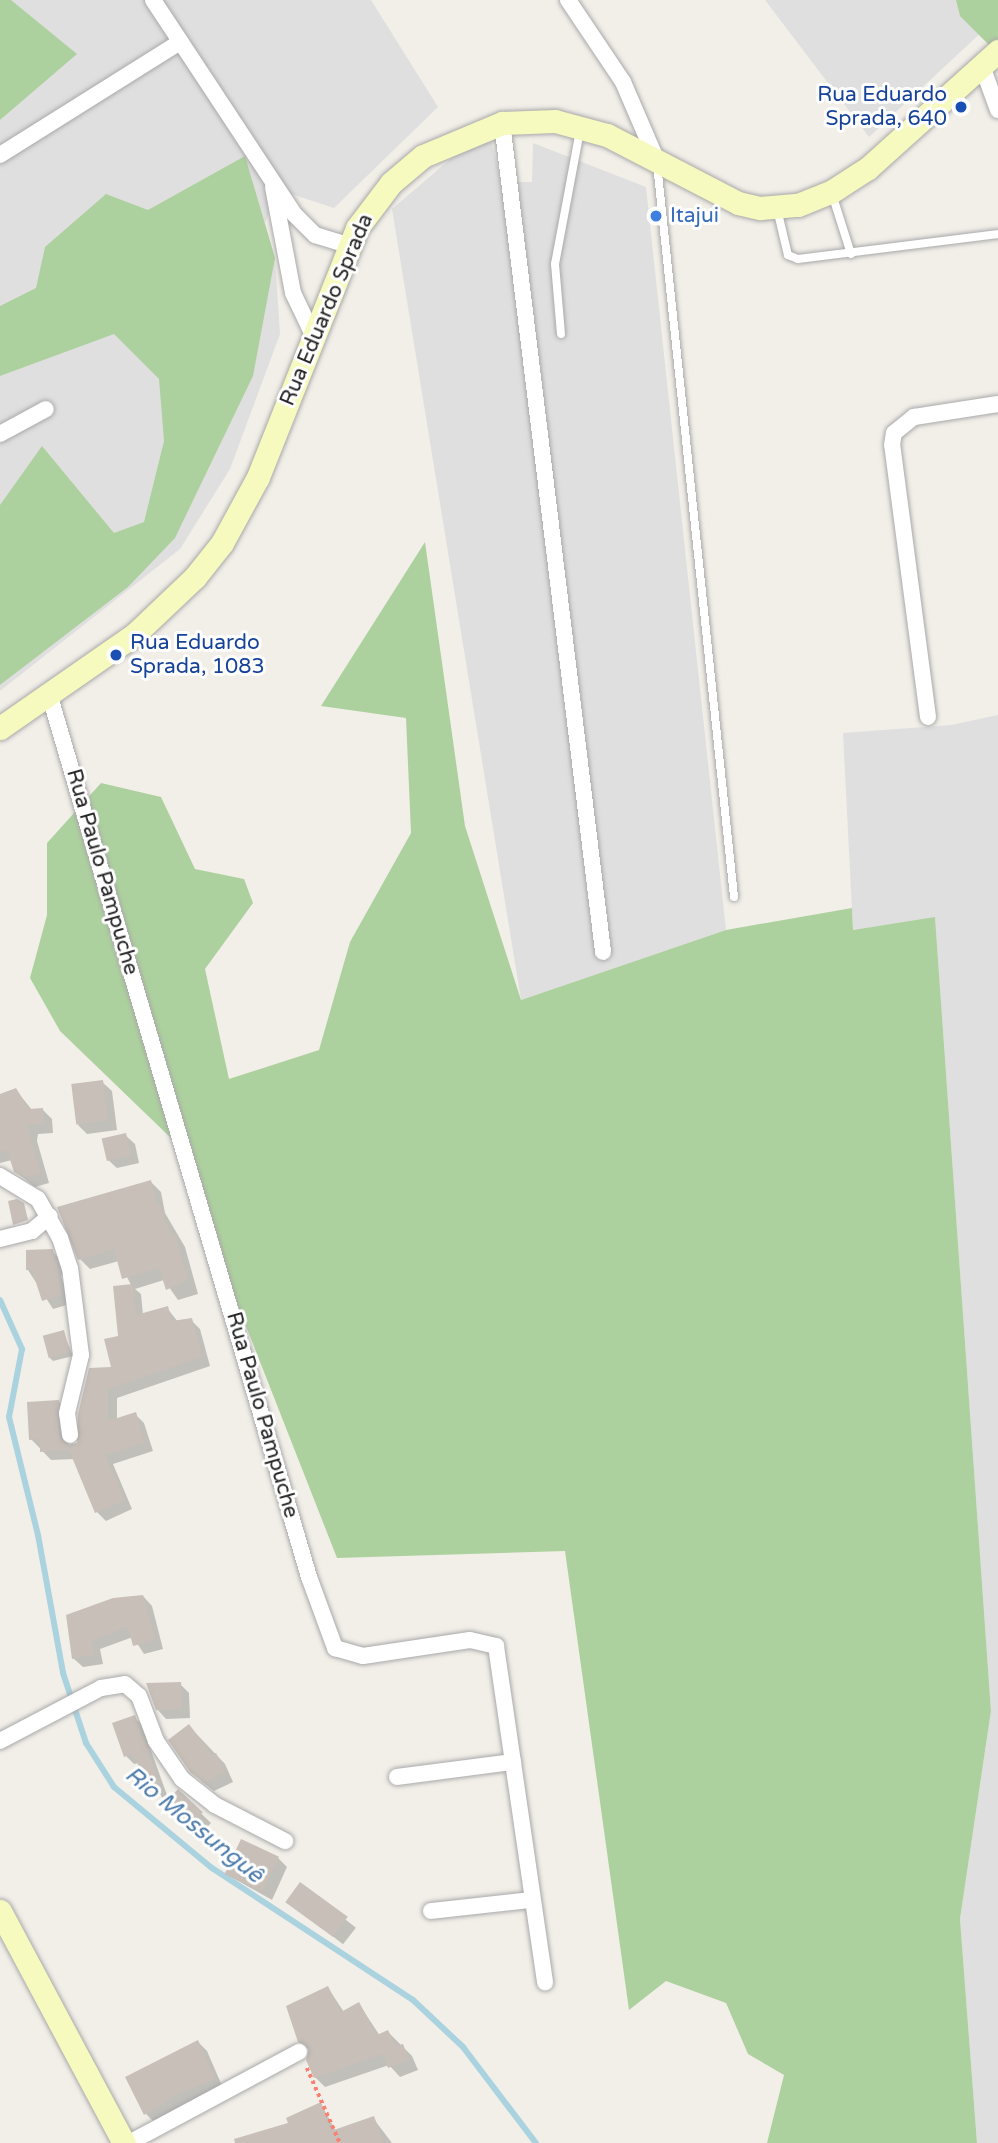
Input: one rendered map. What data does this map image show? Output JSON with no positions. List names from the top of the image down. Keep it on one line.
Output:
{"streets":{"main road":["Rua Eduardo Sprada"],"street":["Rua Paulo Pampuche"]},"crossings":[["Rua Eduardo Sprada","Rua Paulo Pampuche"]],"water":["Rio Mossunguê"],"places":["Rua Eduardo Sprada, 640","Itajui","Rua Eduardo Sprada, 1083"]}
